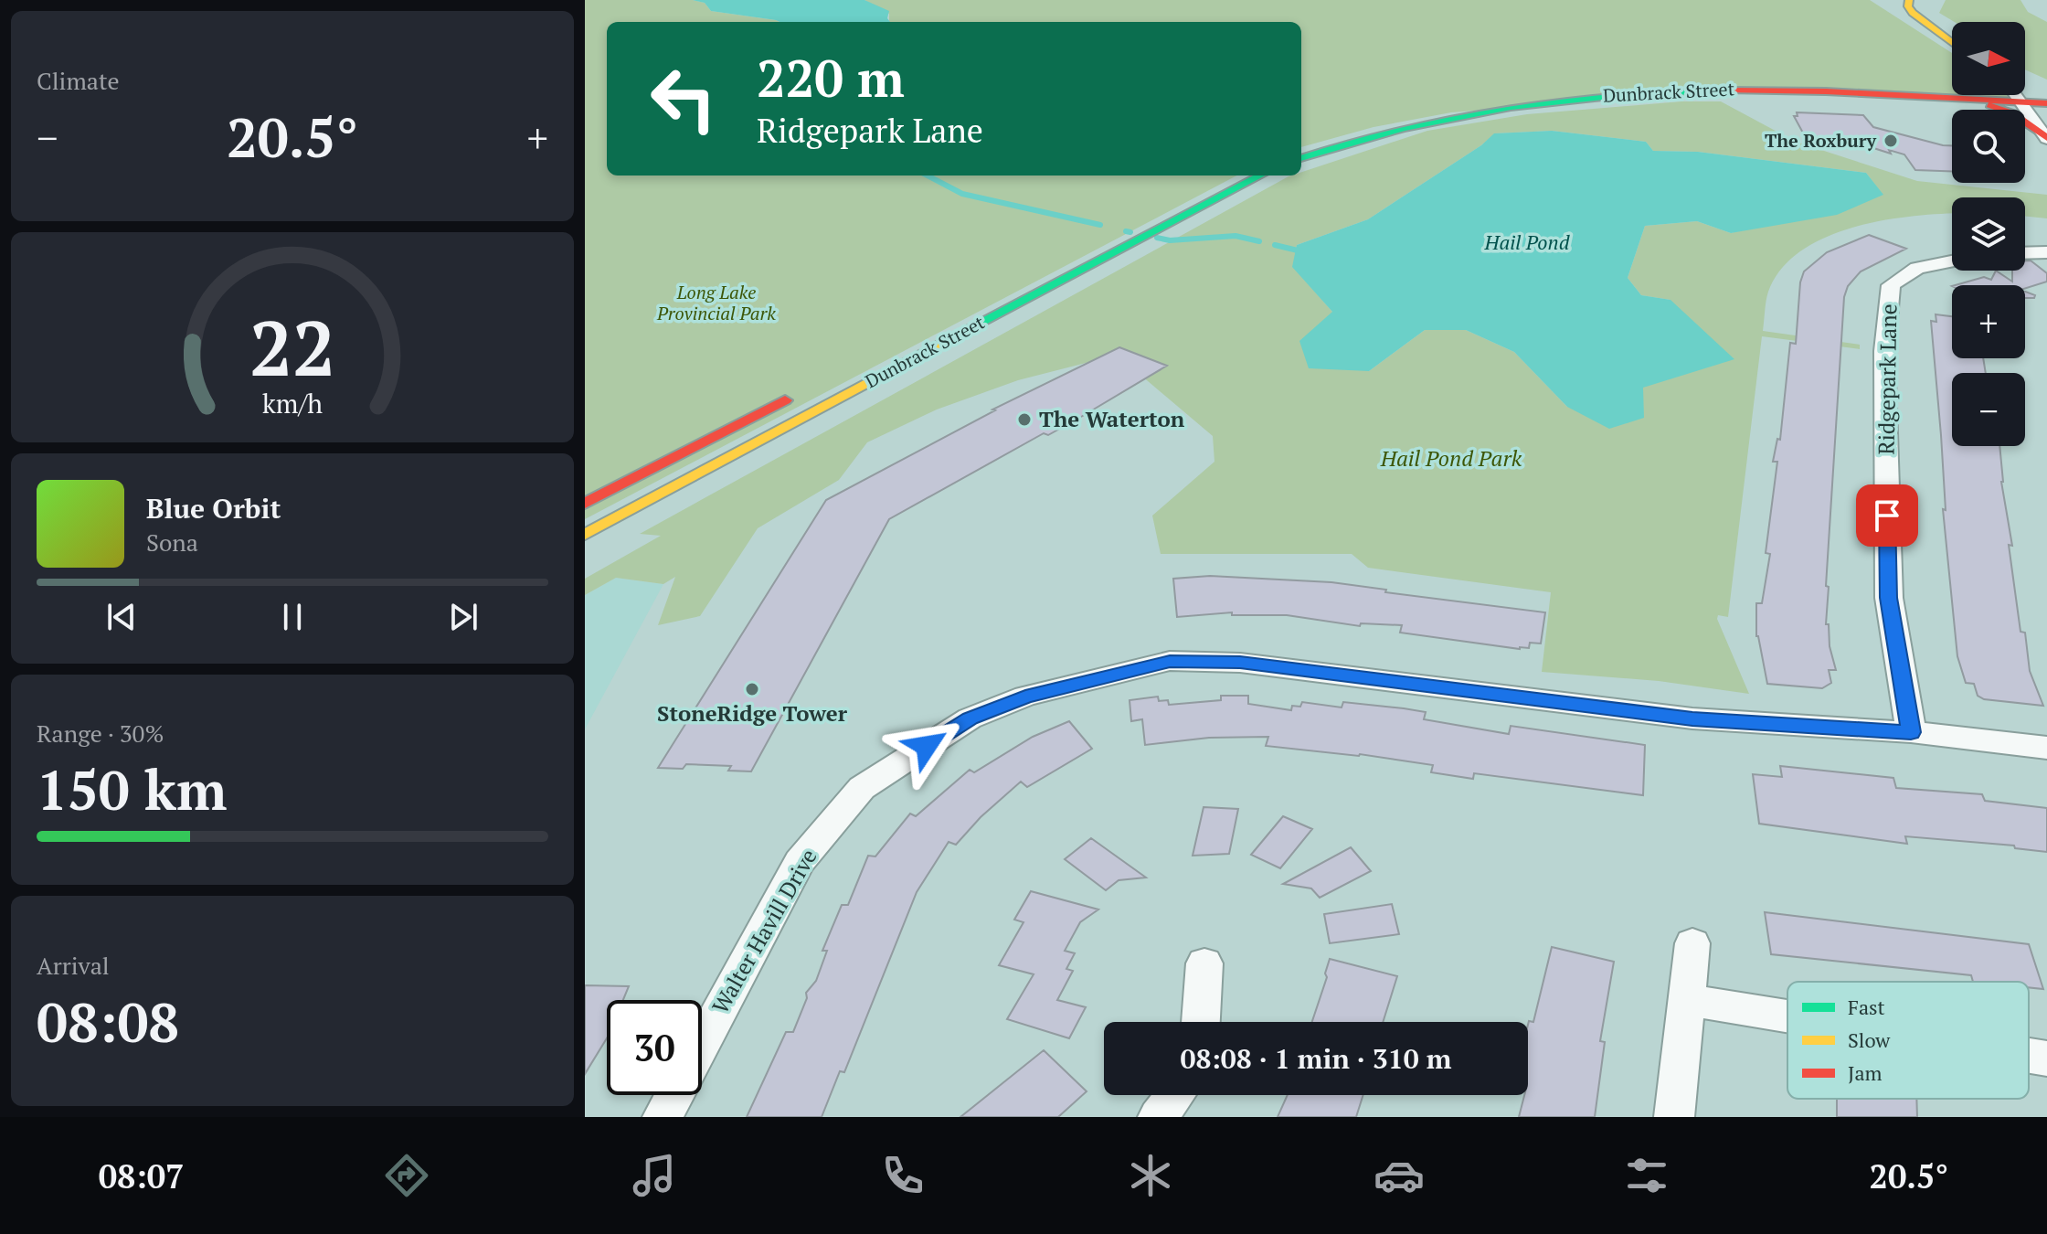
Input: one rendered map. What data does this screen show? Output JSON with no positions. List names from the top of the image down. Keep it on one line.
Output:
{"streets":{"main road":["Dunbrack Street"],"street":["Ridgepark Lane","Walter Havill Drive"]},"crossings":[["Ridgepark Lane","Walter Havill Drive"]],"water":["Hail Pond"],"parks":["Long Lake Provincial Park","Hail Pond Park"],"places":["The Roxbury","The Waterton","StoneRidge Tower"],"legend":["Fast","Slow","Jam"],"north":"right","page":{"tile":["Climate",["Range · 30%","150 km"],["Arrival","08:08"]],"map_buttons":["+","−"],"turn":["220 m","Ridgepark Lane"],"heat":["−","20.5°","+"],"song":["Blue Orbit","Sona"],"limit":"30","trip":"08:08 · 1 min · 310 m","tabs":["08:07","20.5°"],"gauge":["22","km/h"]}}
